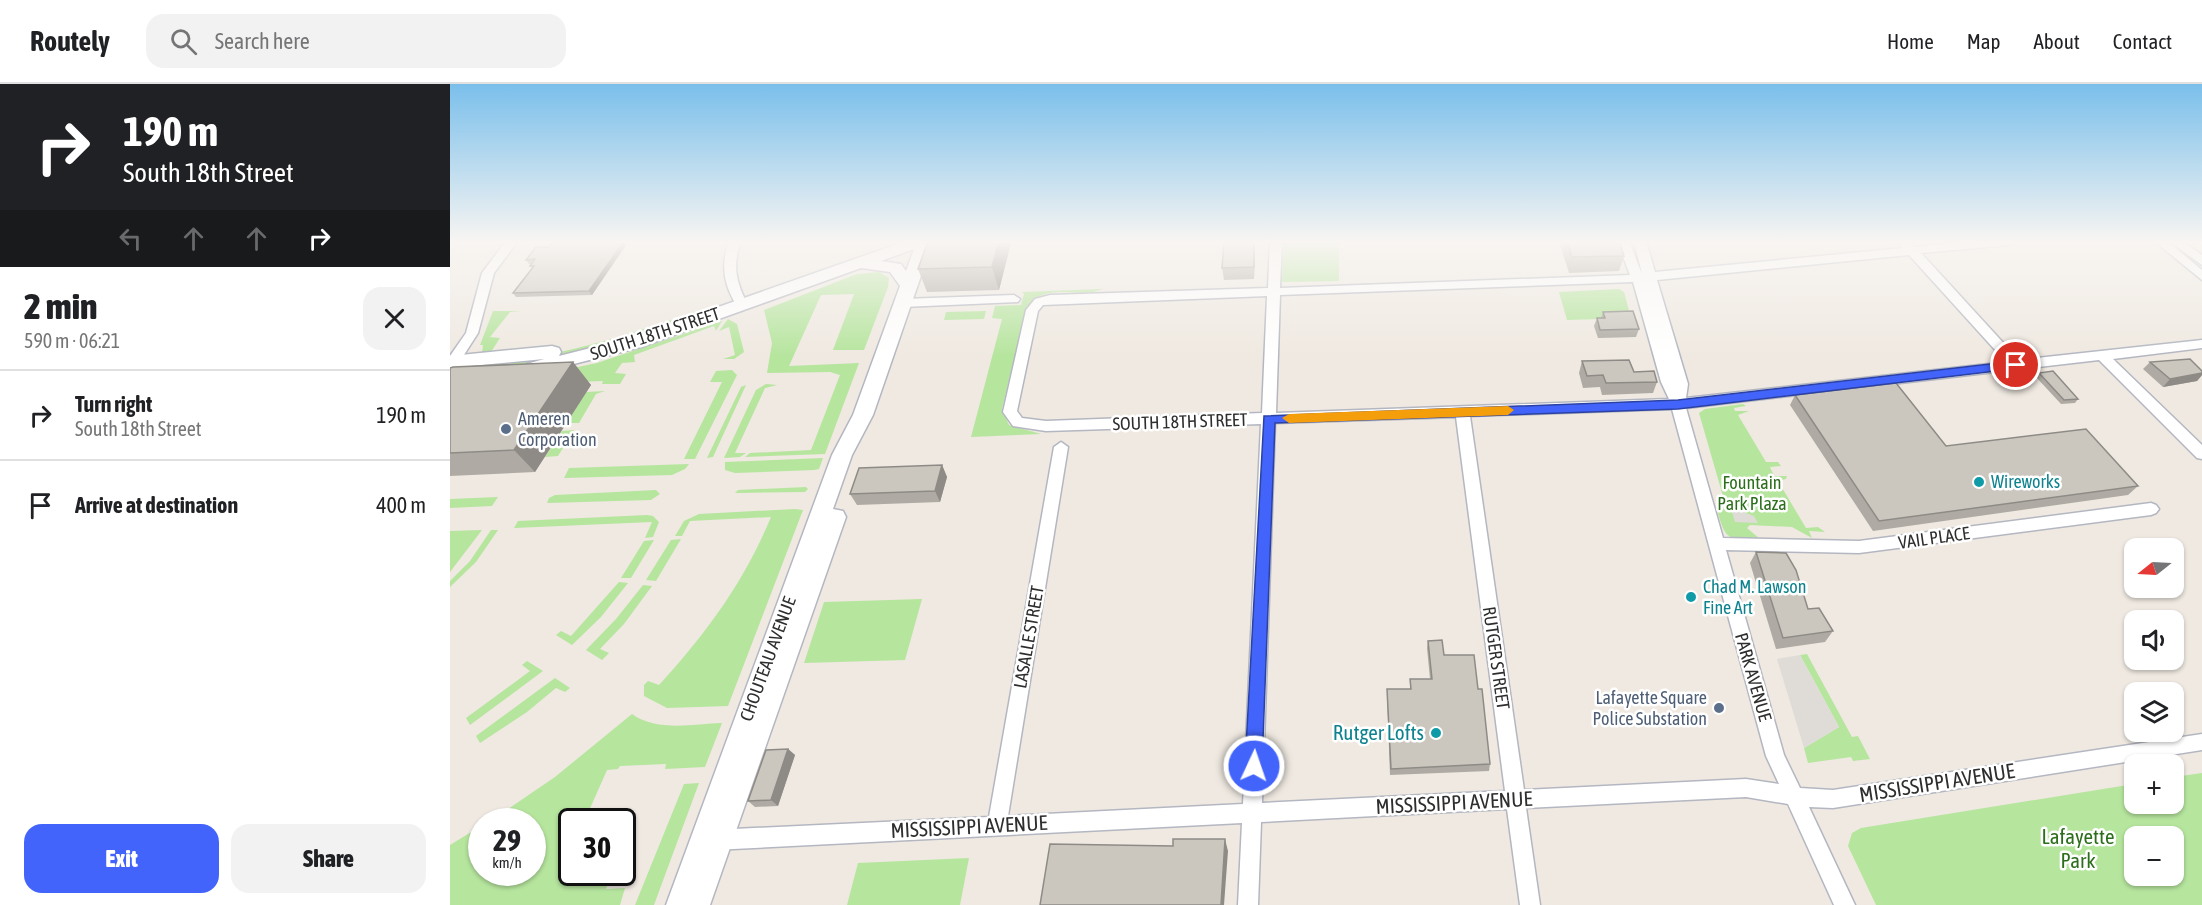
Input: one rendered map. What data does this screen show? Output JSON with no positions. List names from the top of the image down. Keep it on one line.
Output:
{"streets":{"main road":["SOUTH 18TH STREET","CHOUTEAU AVENUE"],"street":["VAIL PLACE","LASALLE STREET","RUTGER STREET","PARK AVENUE","MISSISSIPPI AVENUE"]},"crossings":[["SOUTH 18TH STREET","RUTGER STREET"],["SOUTH 18TH STREET","PARK AVENUE"],["VAIL PLACE","PARK AVENUE"],["LASALLE STREET","MISSISSIPPI AVENUE"],["RUTGER STREET","MISSISSIPPI AVENUE"],["CHOUTEAU AVENUE","MISSISSIPPI AVENUE"],["PARK AVENUE","MISSISSIPPI AVENUE"]],"parks":["Fountain Park Plaza","Lafayette Park"],"places":["Ameren Corporation","Wireworks","Chad M. Lawson Fine Art","Lafayette Square Police Substation","Rutger Lofts"],"north":"left","page":{"header":"Routely","search":"Search here","nav":["Home","Map","About","Contact"],"turn":["190 m","South 18th Street"],"heading":["2 min","590 m · 06:21"],"list":[{"name":"Turn right","note":"South 18th Street","value":"190 m"},{"name":"Arrive at destination","value":"400 m"}],"map_buttons":["+","−"],"speed":"29 km/h","limit":"30","buttons":["Exit","Share"]}}
